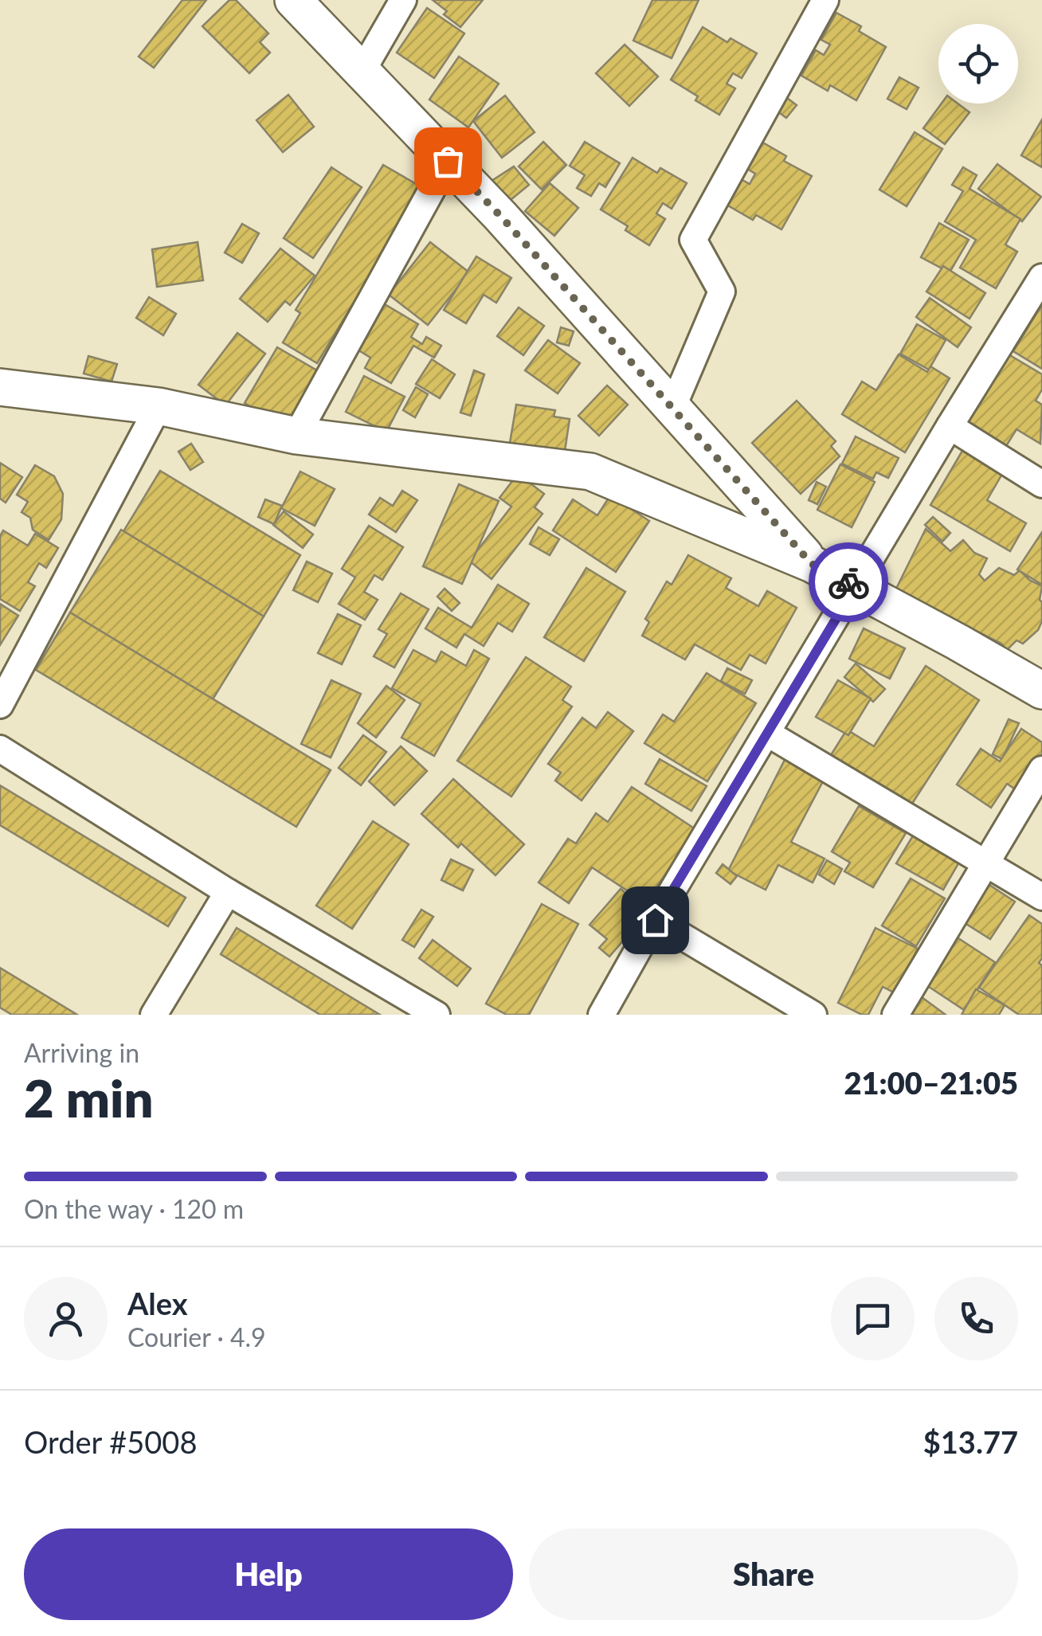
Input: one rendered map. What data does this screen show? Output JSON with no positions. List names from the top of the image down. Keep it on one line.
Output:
{"page":{"heading":["2 min","Arriving in","21:00–21:05"],"panel":["Alex","Courier · 4.9","Order #5008","$13.77"],"bar":"On the way · 120 m","buttons":["Help","Share"]}}
